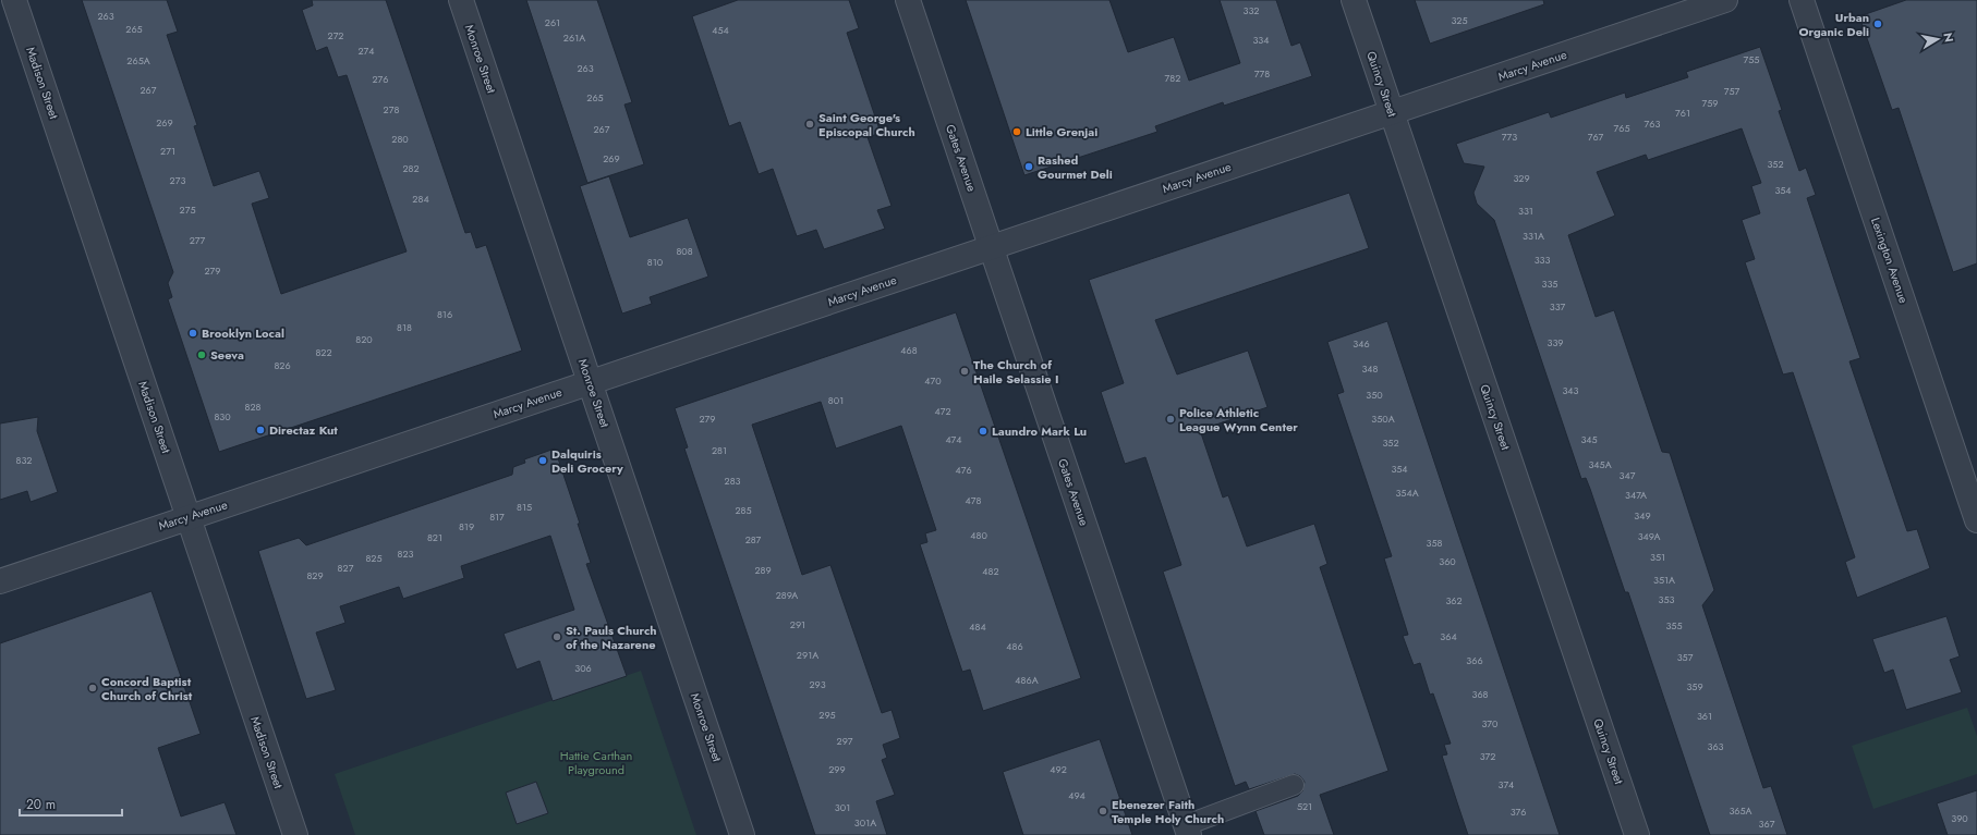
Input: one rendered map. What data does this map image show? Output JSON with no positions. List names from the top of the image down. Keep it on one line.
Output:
{"streets":{"street":["Monroe Street","Marcy Avenue","Madison Street","Quincy Street","Gates Avenue","Lexington Avenue"]},"crossings":[["Monroe Street","Marcy Avenue"],["Marcy Avenue","Madison Street"],["Marcy Avenue","Quincy Street"],["Marcy Avenue","Gates Avenue"]],"parks":["Hattie Carthan Playground"],"places":["Urban Organic Deli","Saint George's Episcopal Church","Little Grenjai","Rashed Gourmet Deli","Brooklyn Local","Seeva","The Church of Haile Selassie I","Police Athletic League Wynn Center","Directaz Kut","Laundro Mark Lu","Dalquiris Deli Grocery","St. Pauls Church of the Nazarene","Concord Baptist Church of Christ","Ebenezer Faith Temple Holy Church"],"house_numbers":["332","263","325","261","265","454","272","261A","334","274","755","265A","263","778","782","276","267","757","265","759","278","761","269","763","765","267","773","767","280","271","269","352","282","329","273","354","284","275","331","331A","277","808","333","810","279","335","337","816","818","820","339","346","468","822","826","348","470","343","350","801","828","472","830","279","350A","474","345","352","281","832","345A","354","476","347","283","354A","347A","478","815","285","349","817","819","480","349A","821","287","358","823","351","825","360","827","289","482","829","351A","289A","353","362","291","355","484","364","486","291A","357","366","306","486A","293","359","368","295","361","370","297","363","372","299","492","374","494","521","301","365A","376","390","301A","367"],"scale_bar":"20 m","north":"right"}
